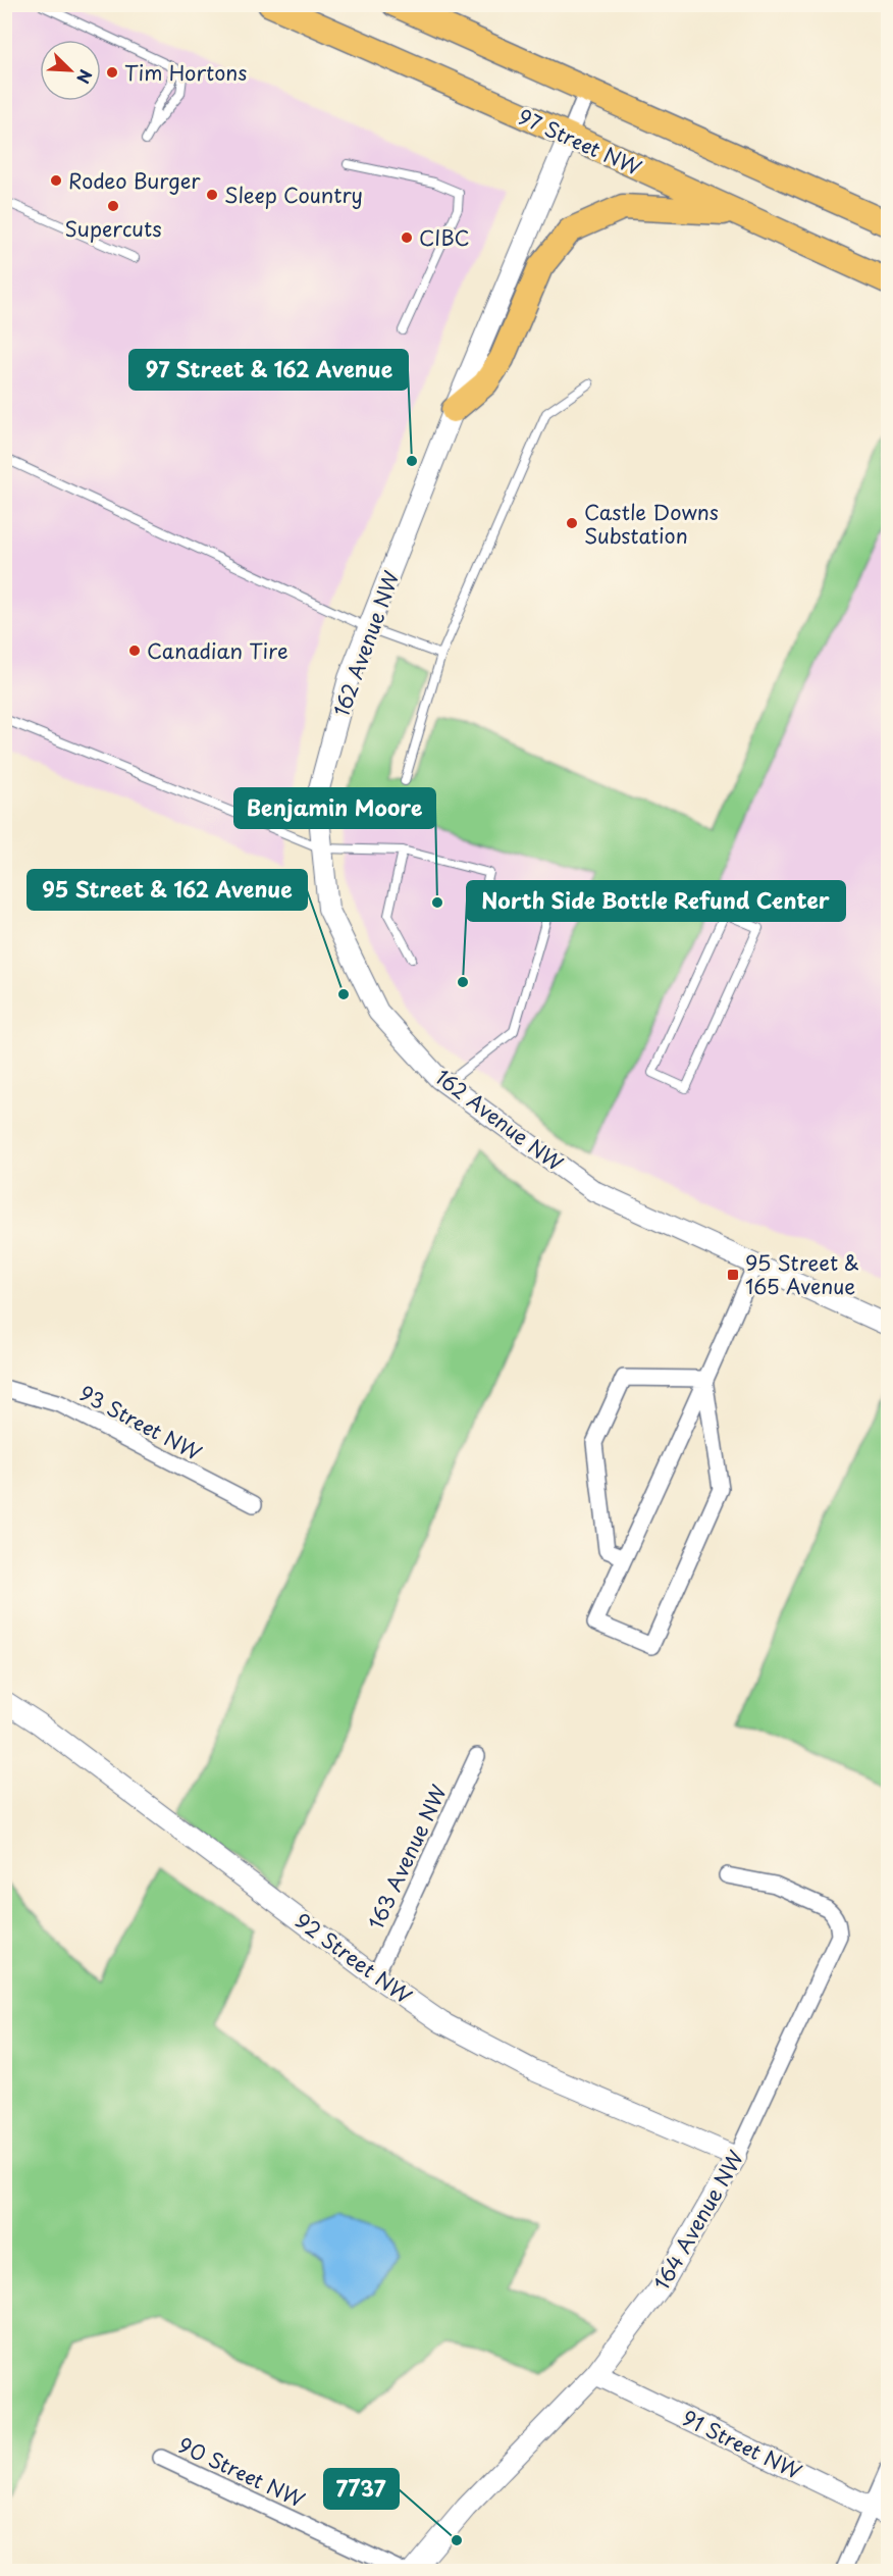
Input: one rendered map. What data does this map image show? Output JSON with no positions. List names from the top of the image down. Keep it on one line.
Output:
{"streets":{"main road":["97 Street NW"],"street":["162 Avenue NW","93 Street NW","163 Avenue NW","92 Street NW","164 Avenue NW","91 Street NW","90 Street NW"]},"crossings":[["97 Street NW","162 Avenue NW"],["163 Avenue NW","92 Street NW"],["92 Street NW","164 Avenue NW"],["164 Avenue NW","91 Street NW"]],"places":{"other":["Tim Hortons","Rodeo Burger","Sleep Country","Supercuts","CIBC","97 Street & 162 Avenue","Castle Downs Substation","Canadian Tire","Benjamin Moore","North Side Bottle Refund Center","95 Street & 162 Avenue","7737"],"transit":["95 Street & 165 Avenue"]},"north":"bottom right"}
